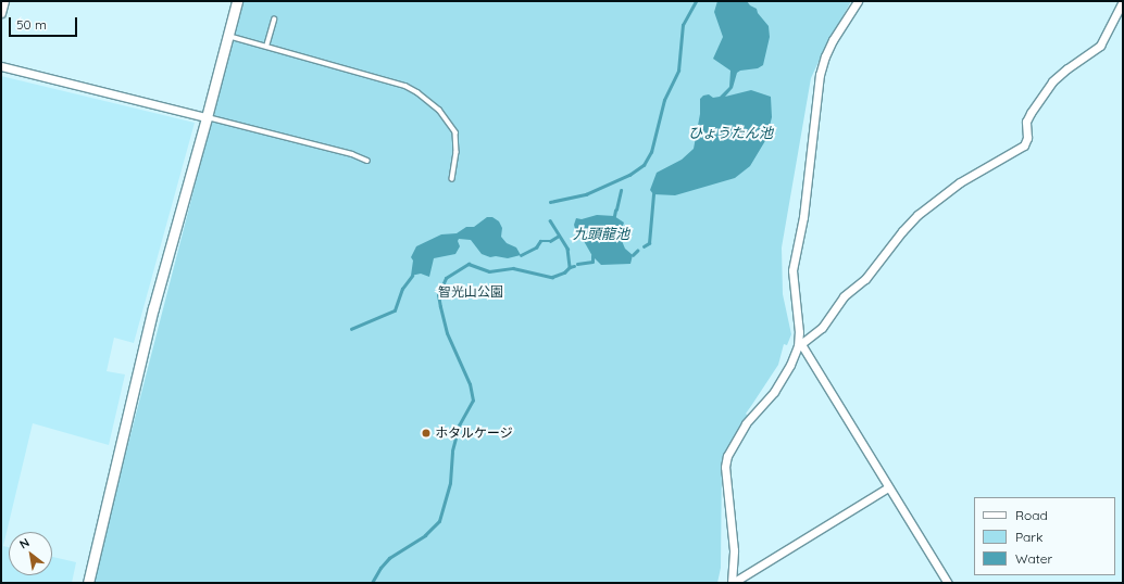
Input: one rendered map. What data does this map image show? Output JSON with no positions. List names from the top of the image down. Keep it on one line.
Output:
{"water":["ひょうたん池","九頭龍池"],"parks":["智光山公園"],"places":["ホタルケージ"],"legend":["Road","Park","Water"],"scale_bar":"50 m","north":"top left"}
